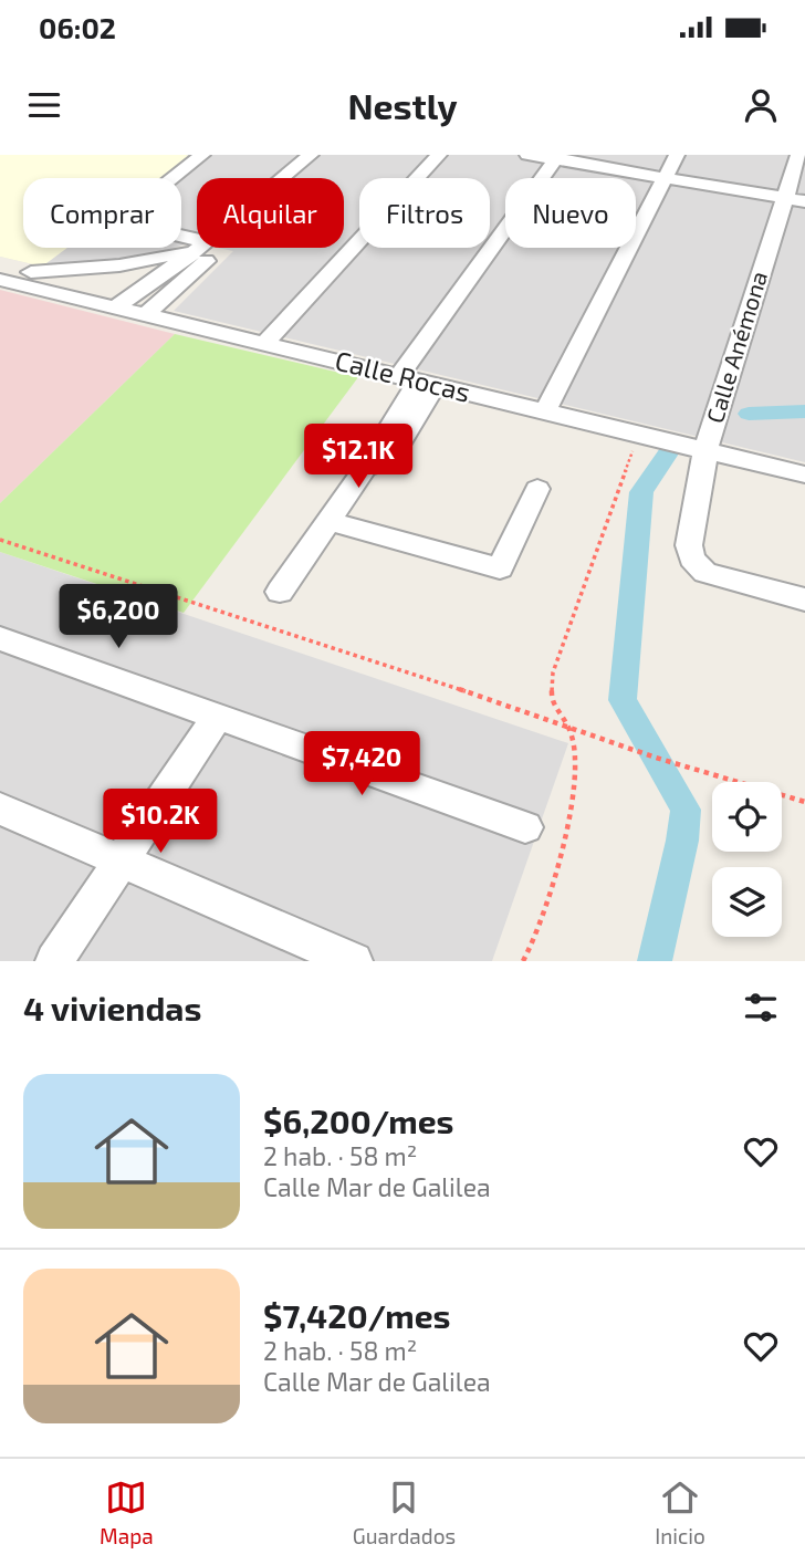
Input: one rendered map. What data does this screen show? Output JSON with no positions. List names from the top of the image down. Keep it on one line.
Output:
{"streets":{"street":["Calle Anémona","Calle Rocas"]},"crossings":[["Calle Anémona","Calle Rocas"]],"page":{"status":"06:02","header":"Nestly","chip":["Comprar","Alquilar","Filtros","Nuevo"],"price":["$12.1K","$6,200","$7,420","$10.2K"],"heading":"4 viviendas","list":[{"name":"$6,200/mes","note":"2 hab. · 58 m² · Calle Mar de Galilea"},{"name":"$7,420/mes","note":"2 hab. · 58 m² · Calle Mar de Galilea"}],"tabs":["Mapa","Guardados","Inicio"]}}
